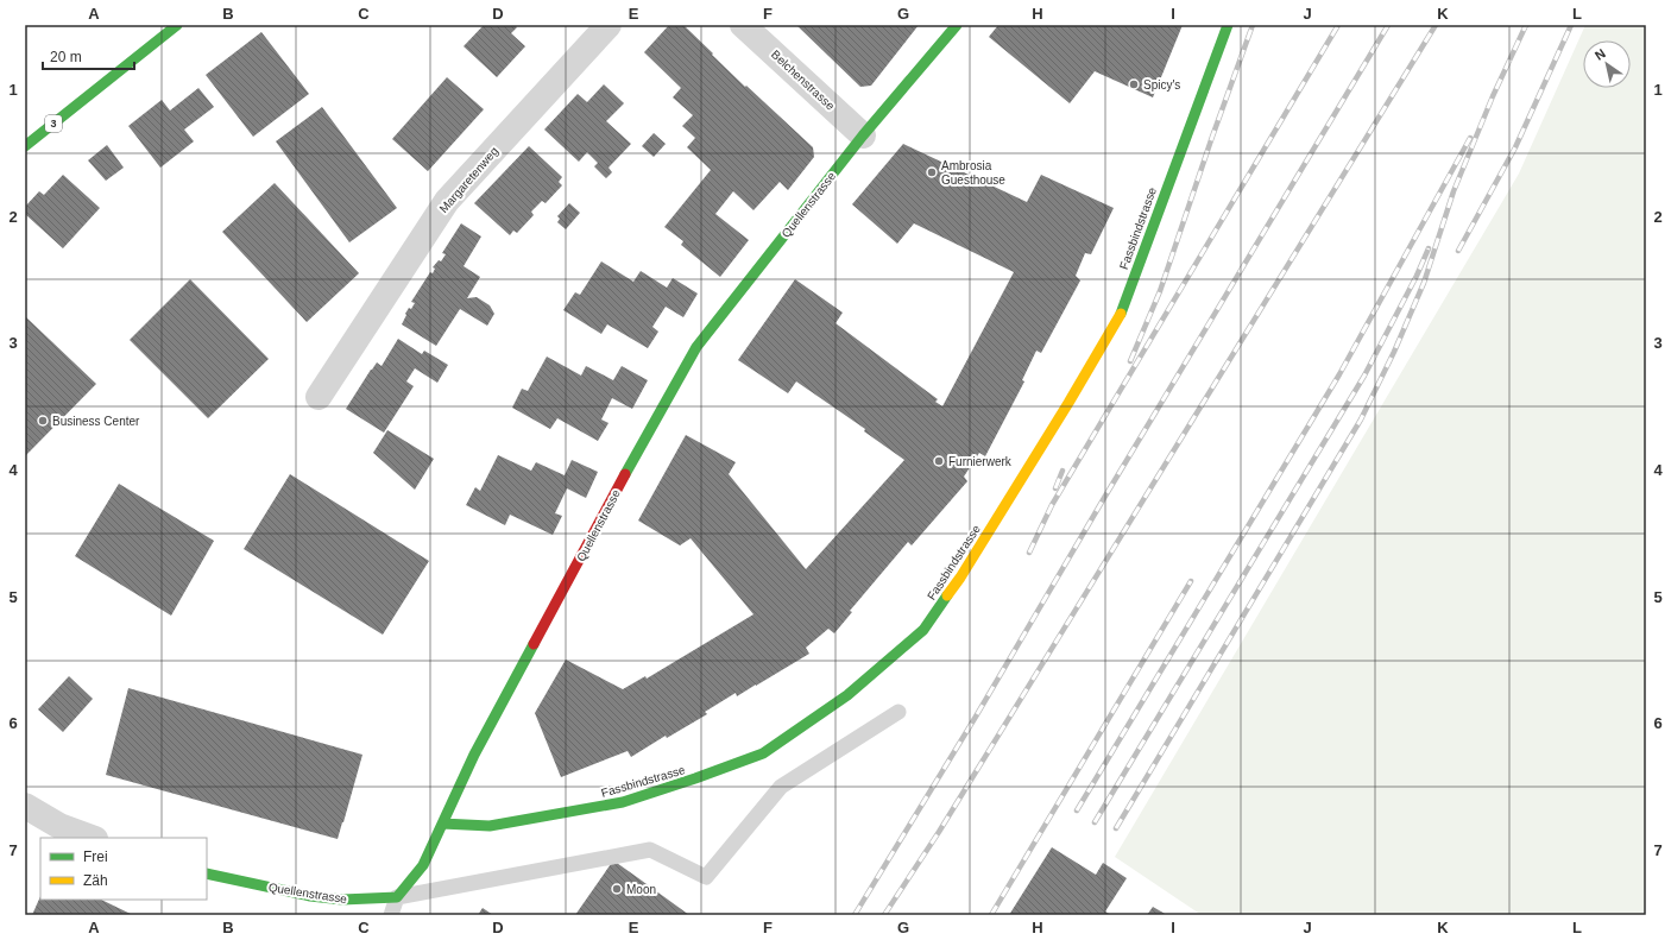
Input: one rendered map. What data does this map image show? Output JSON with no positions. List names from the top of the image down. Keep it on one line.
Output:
{"streets":{"street":["Belchenstrasse","3","Margaretenweg","Quellenstrasse","Fassbindstrasse"]},"crossings":[["Belchenstrasse","Quellenstrasse"],["Quellenstrasse","Fassbindstrasse"]],"places":["Spicy's","Ambrosia Guesthouse","Business Center","Furnierwerk","Moon"],"legend":["Frei","Zäh"],"scale_bar":"20 m","north":"top left","grid":{"columns":["A","B","C","D","E","F","G","H","I","J","K","L"],"rows":["1","2","3","4","5","6","7"]}}
